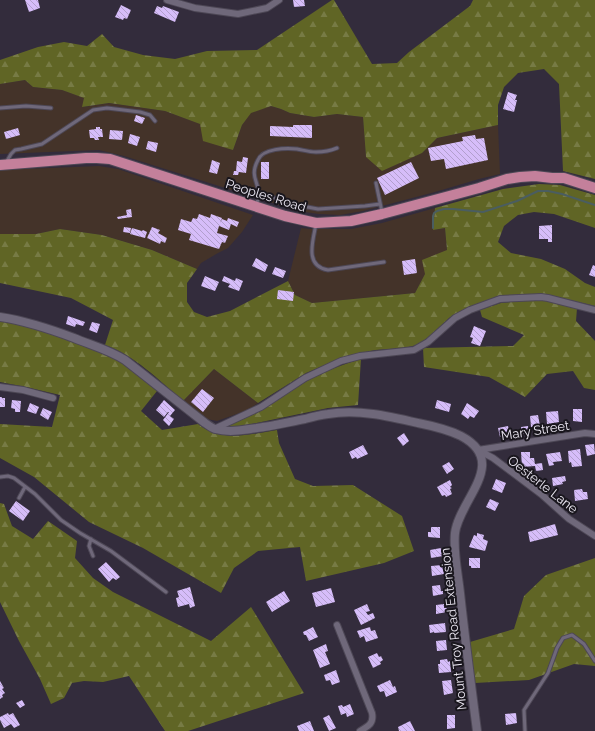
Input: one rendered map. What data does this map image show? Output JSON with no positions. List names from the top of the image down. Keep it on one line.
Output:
{"streets":{"main road":["Peoples Road"],"street":["Mary Street","Oesterle Lane","Mount Troy Road Extension"]},"crossings":[["Mary Street","Oesterle Lane"],["Mary Street","Mount Troy Road Extension"],["Oesterle Lane","Mount Troy Road Extension"]]}
